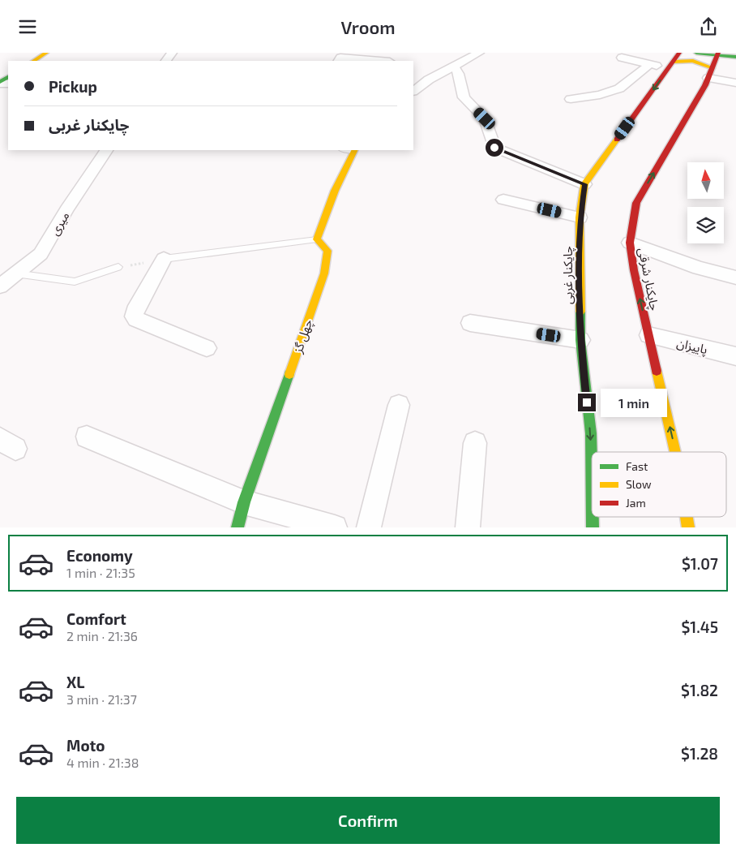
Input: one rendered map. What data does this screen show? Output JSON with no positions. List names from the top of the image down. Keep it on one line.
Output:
{"streets":{"main road":["چایکنار غربی","چایکنار شرقی","چهل گز"],"street":["میری","پاییزان"]},"crossings":[["چایکنار شرقی","پاییزان"]],"one_way":["چایکنار غربی","چایکنار شرقی"],"legend":["Fast","Slow","Jam"],"north":"top","page":{"header":"Vroom","banner":["Pickup","چایکنار غربی"],"bubble":"1 min","list":[{"name":"Economy","note":"1 min · 21:35","value":"$1.07"},{"name":"Comfort","note":"2 min · 21:36","value":"$1.45"},{"name":"XL","note":"3 min · 21:37","value":"$1.82"},{"name":"Moto","note":"4 min · 21:38","value":"$1.28"}],"buttons":"Confirm"}}
